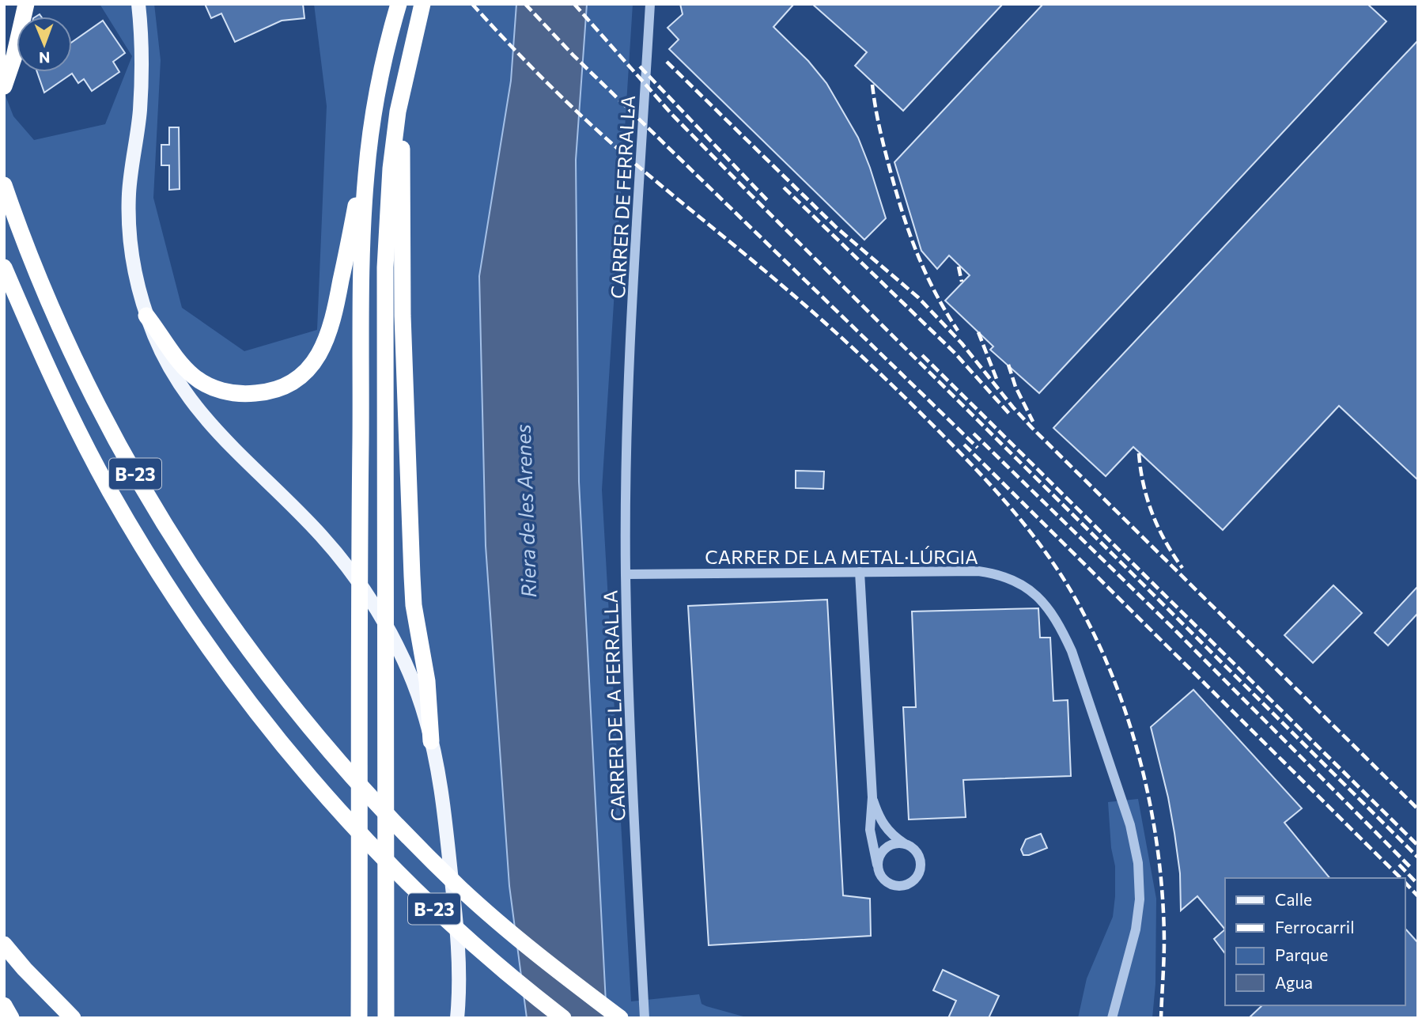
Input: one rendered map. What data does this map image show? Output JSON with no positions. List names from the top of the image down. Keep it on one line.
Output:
{"streets":{"highway":["B-23"],"street":["CARRER DE FERRALLA","CARRER DE LA METAL·LÚRGIA","CARRER DE LA FERRALLA"]},"crossings":[["CARRER DE FERRALLA","CARRER DE LA FERRALLA"],["CARRER DE LA METAL·LÚRGIA","CARRER DE LA FERRALLA"]],"water":["Riera de les Arenes"],"legend":["Calle","Ferrocarril","Parque","Agua"],"north":"bottom"}
